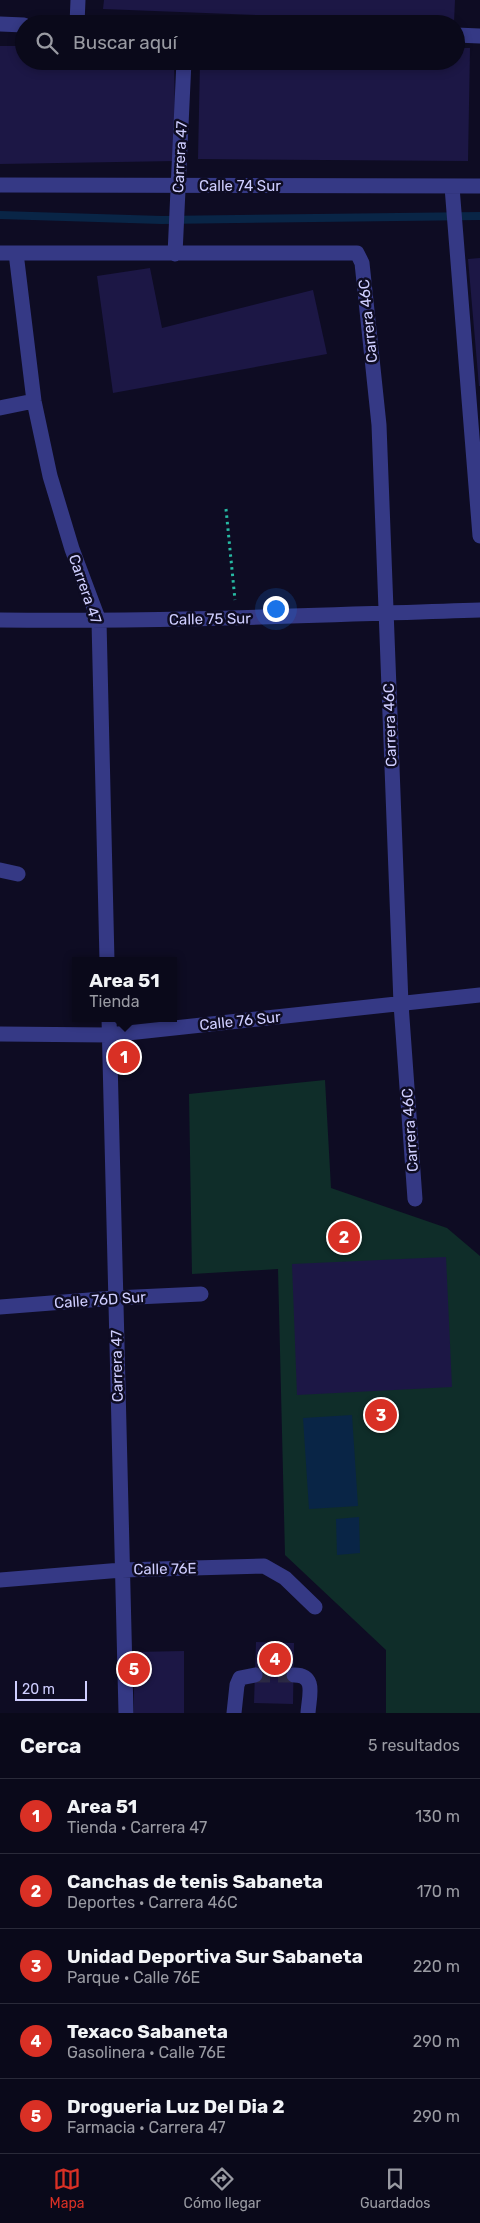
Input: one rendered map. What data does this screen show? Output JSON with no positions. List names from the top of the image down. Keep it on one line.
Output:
{"streets":{"street":["Carrera 47","Calle 74 Sur","Carrera 46C","Calle 75 Sur","Calle 76 Sur","Calle 76D Sur","Calle 76E"]},"crossings":[["Carrera 47","Calle 74 Sur"],["Carrera 47","Carrera 46C"],["Carrera 47","Calle 75 Sur"],["Carrera 47","Calle 76 Sur"],["Carrera 47","Calle 76D Sur"],["Carrera 47","Calle 76E"],["Carrera 46C","Calle 75 Sur"],["Carrera 46C","Calle 76 Sur"]],"scale_bar":"20 m","page":{"search":"Buscar aquí","popup":["Area 51","Tienda"],"pins":["1","2","3","4","5"],"scale":"20 m","heading":["Cerca","5 resultados"],"list":[{"mark":"1","name":"Area 51","note":"Tienda · Carrera 47","value":"130 m"},{"mark":"2","name":"Canchas de tenis Sabaneta","note":"Deportes · Carrera 46C","value":"170 m"},{"mark":"3","name":"Unidad Deportiva Sur Sabaneta","note":"Parque · Calle 76E","value":"220 m"},{"mark":"4","name":"Texaco Sabaneta","note":"Gasolinera · Calle 76E","value":"290 m"},{"mark":"5","name":"Drogueria Luz Del Dia 2","note":"Farmacia · Carrera 47","value":"290 m"}],"nav":["Mapa","Cómo llegar","Guardados"]}}
